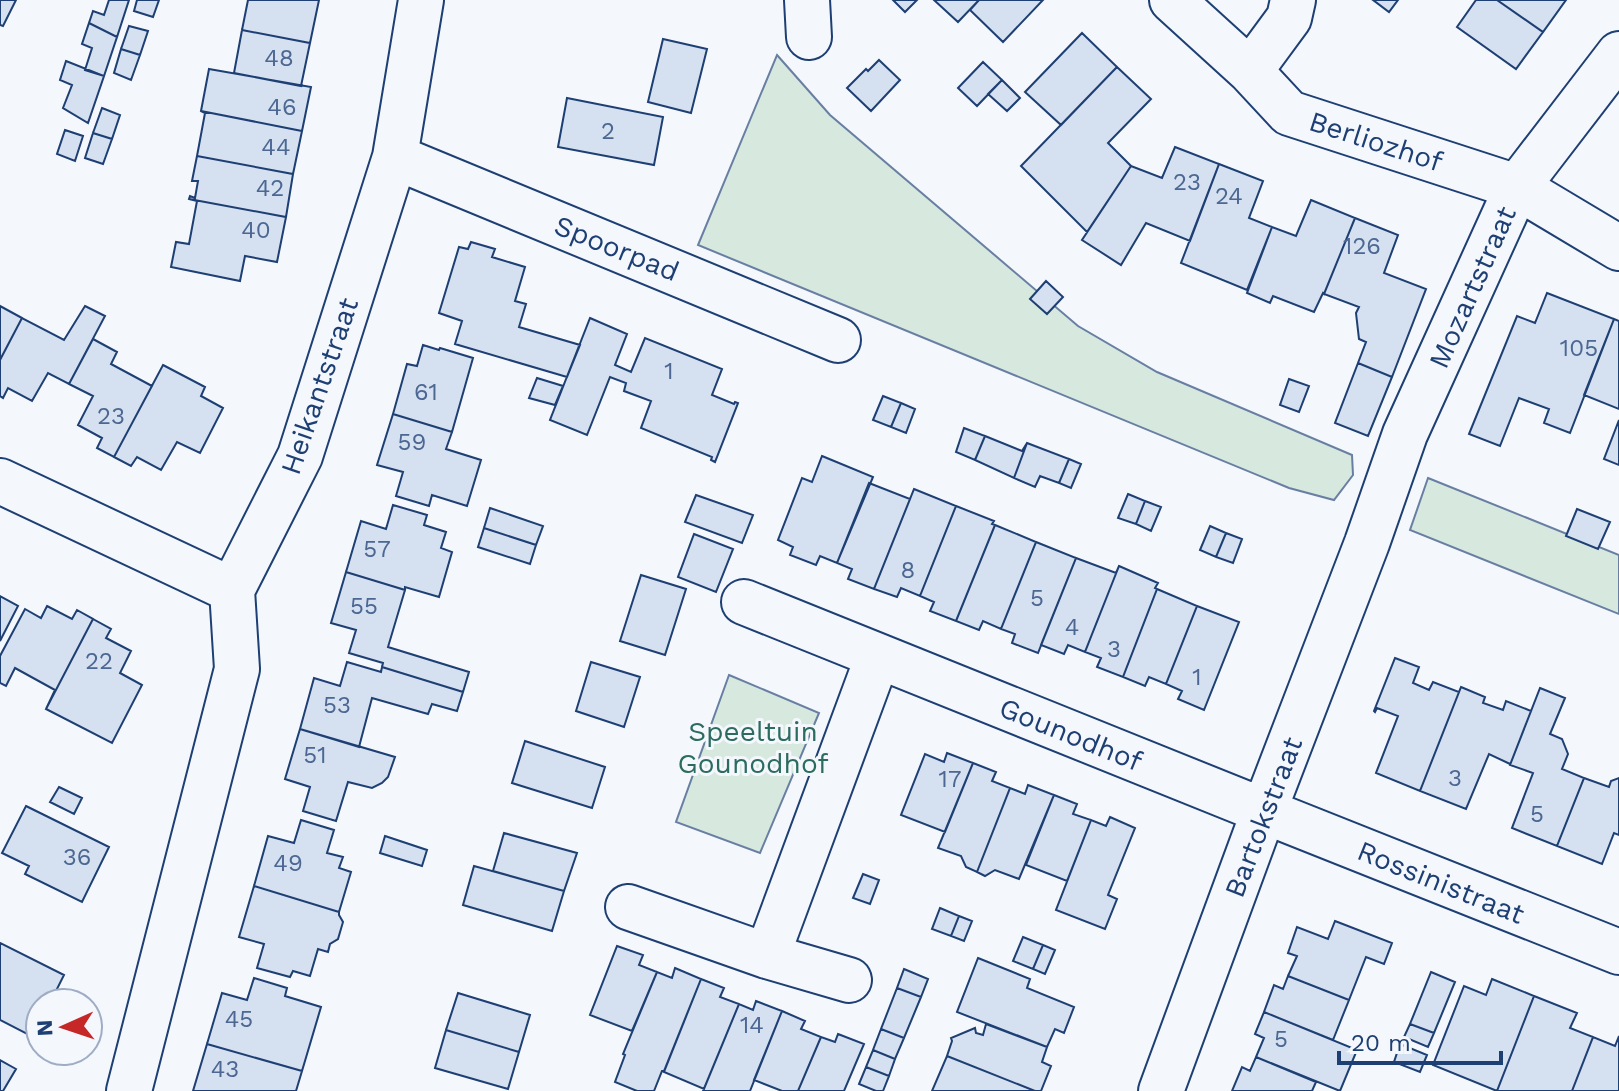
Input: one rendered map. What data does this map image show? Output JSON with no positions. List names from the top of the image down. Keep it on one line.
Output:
{"streets":{"street":["Berliozhof","Spoorpad","Mozartstraat","Heikantstraat","Gounodhof","Bartokstraat","Rossinistraat"]},"crossings":[["Berliozhof","Mozartstraat"],["Spoorpad","Heikantstraat"],["Mozartstraat","Bartokstraat"],["Gounodhof","Bartokstraat"],["Gounodhof","Rossinistraat"],["Bartokstraat","Rossinistraat"]],"parks":["Speeltuin Gounodhof"],"house_numbers":["48","46","2","44","23","42","24","40","126","105","1","61","23","59","57","8","5","55","4","3","22","1","53","51","3","17","5","36","49","45","14","5","43"],"scale_bar":"20 m","north":"left"}
